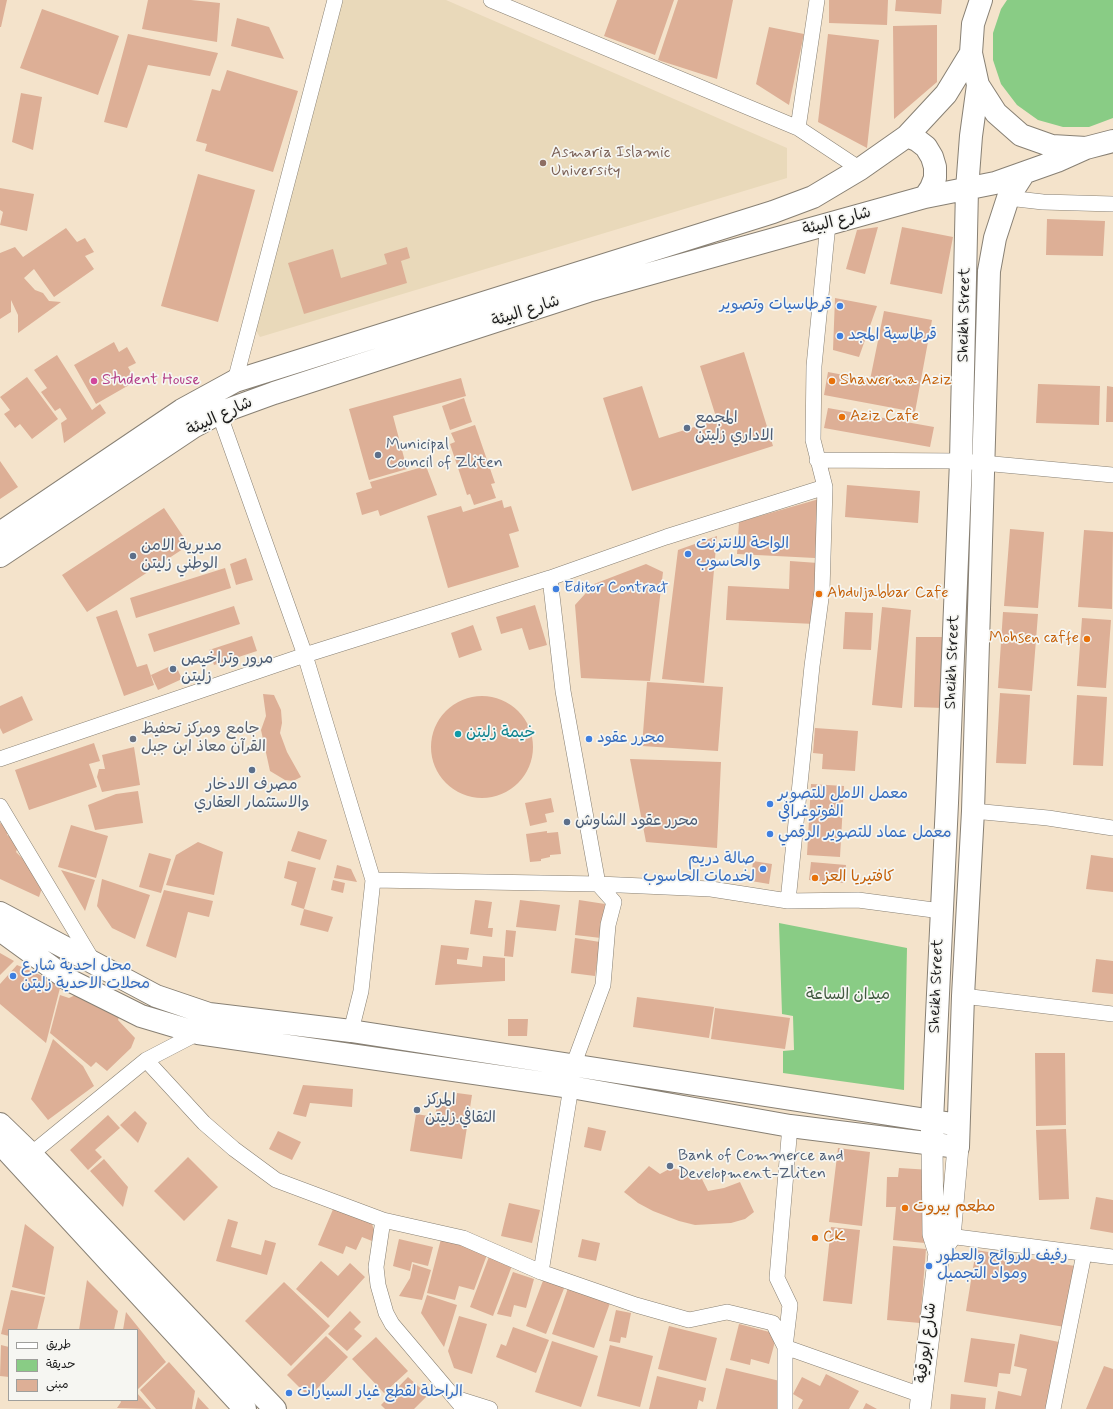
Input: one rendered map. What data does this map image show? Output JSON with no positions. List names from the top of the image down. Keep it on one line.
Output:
{"streets":{"main road":["شارع البيئة","Sheikh Street"],"street":["شارع ابورقية"]},"crossings":[["شارع البيئة","Sheikh Street"]],"parks":["ميدان الساعة"],"places":["Asmaria Islamic University","قرطاسيات وتصوير","قرطاسية المجد","Student House","Shawerma Aziz","Aziz Cafe","المجمع الاداري زليتن","Municipal Council of Zliten","الواحة للانترنت والحاسوب","مديرية الامن الوطني زليتن","Editor Contract","Abduljabbar Cafe","Mohsen caffe","مرور وتراخيص زليتن","خيمة زليتن","جامع ومركز تحفيظ القرآن معاذ ابن جبل","محرر عقود","مصرف اﻻدخار واﻻستثمار العقاري","معمل الامل للتصوير الفوتوغرافي","محرر عقود الشاوش","معمل عماد للتصوير الرقمي","صالة دريم لخدمات الحاسوب","كافتيريا العز","محل احدية شارع محلات الاحدية زليتن","المركز الثقافي.زليتن","Bank of Commerce and Development-Zliten","مطعم بيروت","CK","رفيف للروائح والعطور ومواد التجميل","الراحلة لقطع غيار السيارات"],"legend":["طريق","حديقة","مبنى"]}
